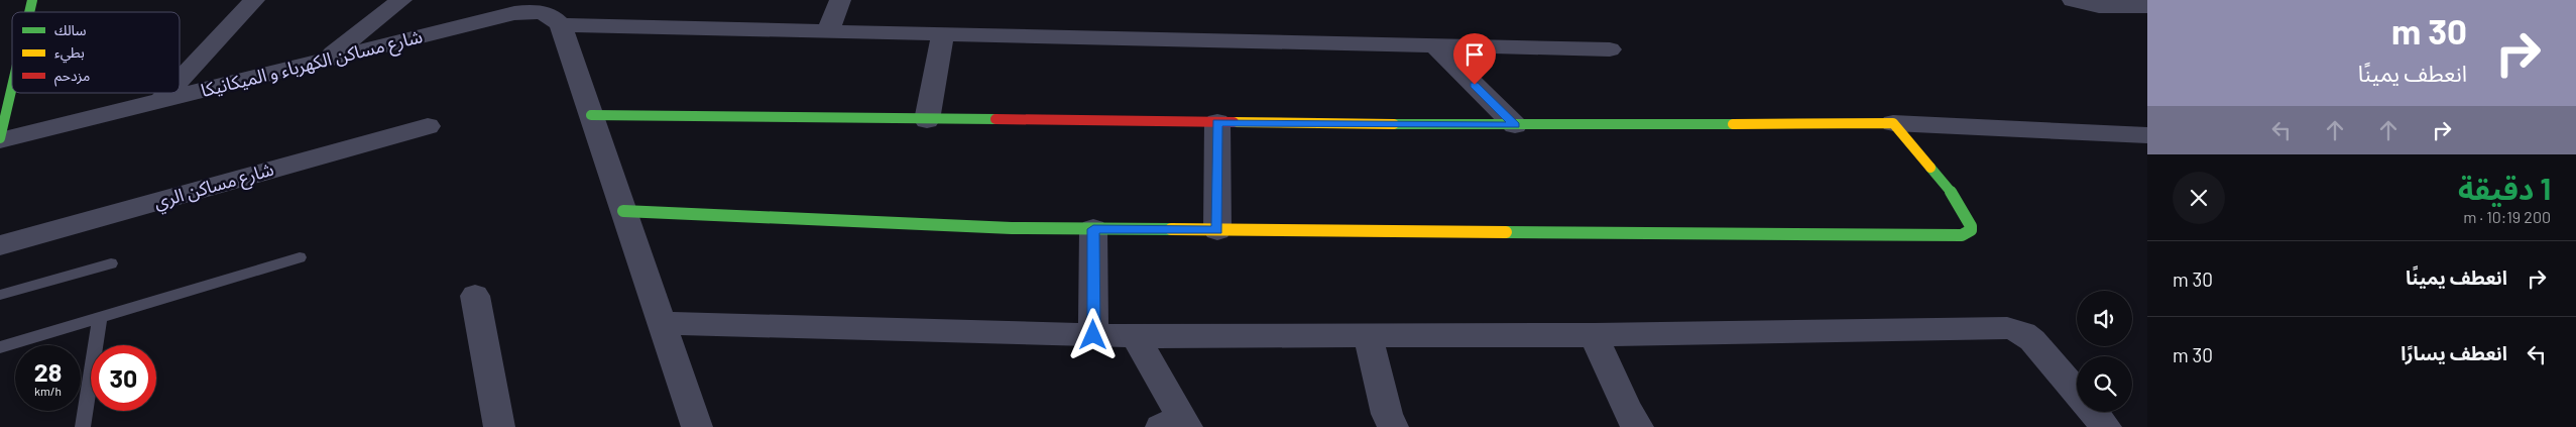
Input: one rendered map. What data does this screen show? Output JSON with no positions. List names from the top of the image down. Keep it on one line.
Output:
{"streets":{"street":["شارع مساكن الكهرباء و الميكانيكا","شارع مساكن الري"]},"legend":["سالك","بطيء","مزدحم"],"page":{"turn":["30 m","انعطف يمينًا"],"heading":["1 دقيقة","200 m · 10:19"],"list":[{"name":"انعطف يمينًا","value":"30 m"},{"name":"انعطف يسارًا","value":"30 m"}],"speed":"28 km/h","limit":"30"}}
